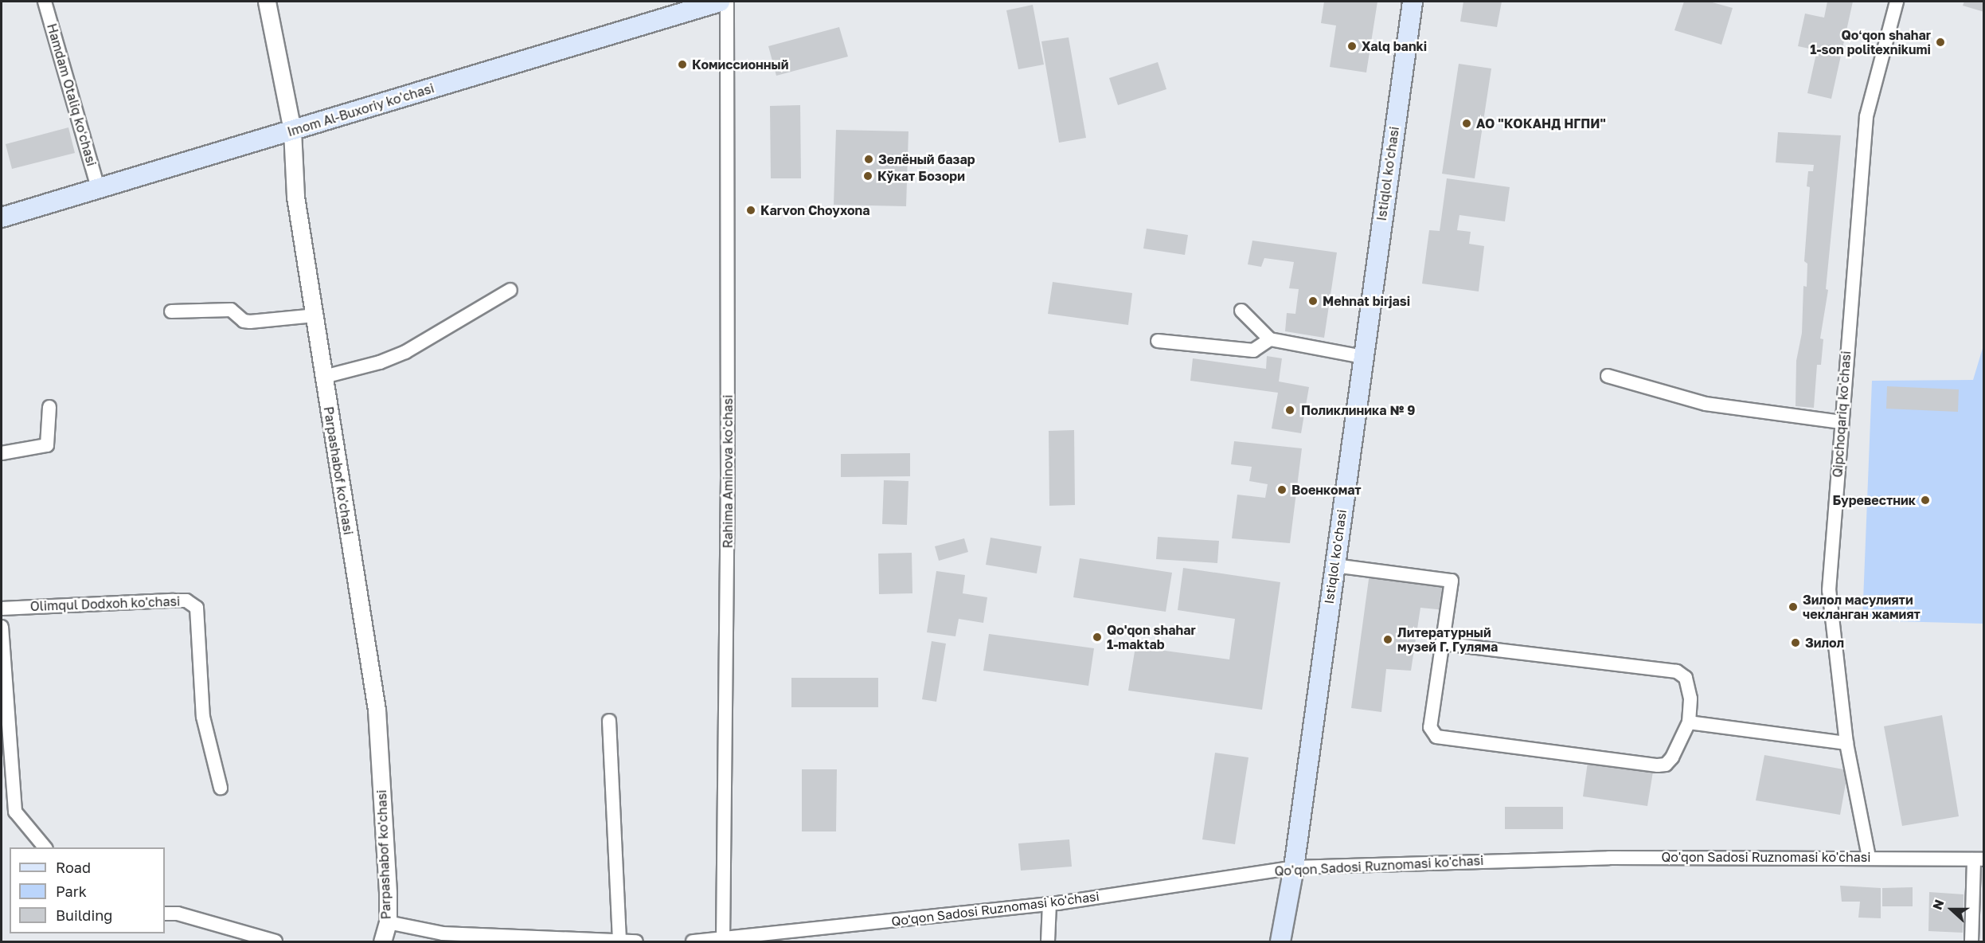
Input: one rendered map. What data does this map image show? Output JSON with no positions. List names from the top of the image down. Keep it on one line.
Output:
{"streets":{"main road":["Imom Al-Buxoriy ko'chasi","Istiqlol ko'chasi"],"street":["Hamdam Otaliq koʻchasi","Qipchoqariq ko'chasi","Parpashabof ko'chasi","Rahima Aminova ko'chasi","Olimqul Dodxoh ko'chasi","Qo'qon Sadosi Ruznomasi ko'chasi"]},"crossings":[["Hamdam Otaliq koʻchasi","Imom Al-Buxoriy ko'chasi"],["Imom Al-Buxoriy ko'chasi","Parpashabof ko'chasi"],["Istiqlol ko'chasi","Qo'qon Sadosi Ruznomasi ko'chasi"],["Qipchoqariq ko'chasi","Qo'qon Sadosi Ruznomasi ko'chasi"],["Rahima Aminova ko'chasi","Qo'qon Sadosi Ruznomasi ko'chasi"]],"places":["Qoʻqon shahar 1-son politexnikumi","Xalq banki","Комиссионный","АО \"КОКАНД НГПИ\"","Зелёный базар","Кўкат Бозори","Karvon Choyxona","Mehnat birjasi","Поликлиника № 9","Военкомат","Буревестник","Зилол масулияти чекланган жамият","Qo'qon shahar 1-maktab","Литературный музей Г. Гуляма","Зилол"],"legend":["Road","Park","Building"],"north":"left"}
